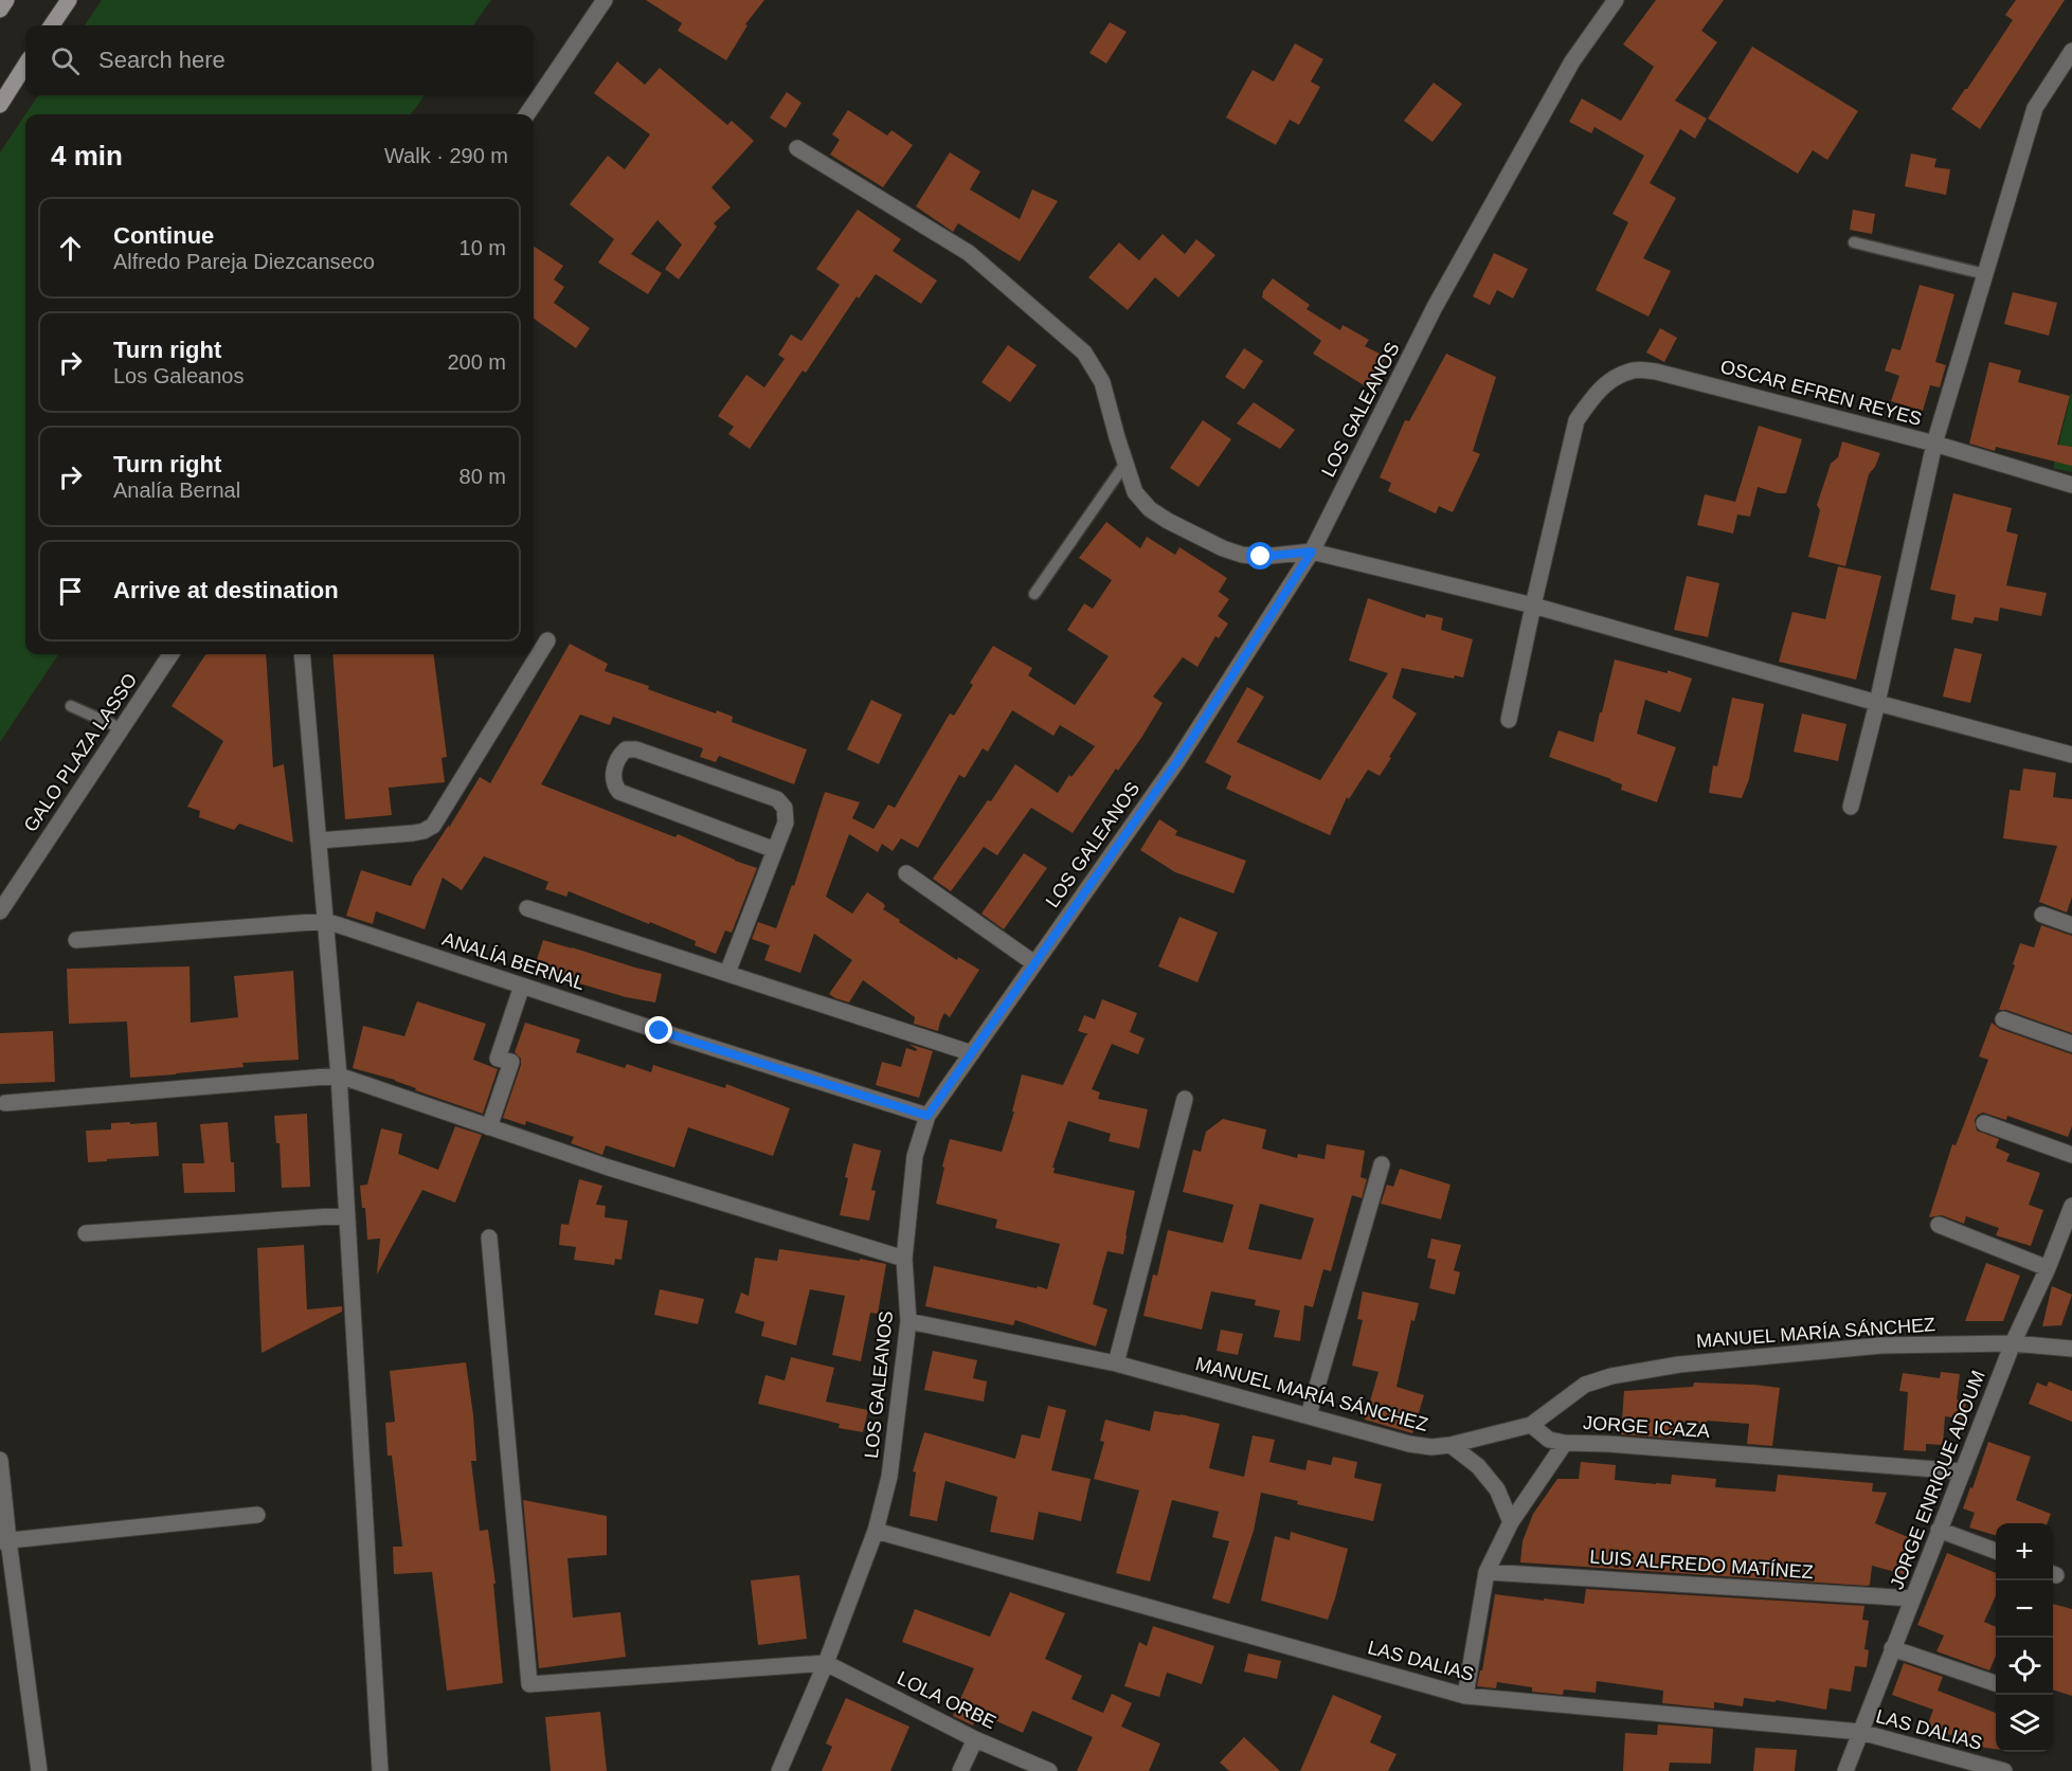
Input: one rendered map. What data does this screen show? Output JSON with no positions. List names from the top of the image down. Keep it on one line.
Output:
{"streets":{"street":["OSCAR EFREN REYES","LOS GALEANOS","GALO PLAZA LASSO","ANALÍA BERNAL","MANUEL MARÍA SÁNCHEZ","JORGE ICAZA","JORGE ENRIQUE ADOUM","LUIS ALFREDO MATÍNEZ","LAS DALIAS","LOLA ORBE"]},"crossings":[["LOS GALEANOS","ANALÍA BERNAL"],["LOS GALEANOS","MANUEL MARÍA SÁNCHEZ"],["LOS GALEANOS","LAS DALIAS"],["LOS GALEANOS","LOLA ORBE"],["MANUEL MARÍA SÁNCHEZ","JORGE ENRIQUE ADOUM"],["JORGE ICAZA","JORGE ENRIQUE ADOUM"],["JORGE ICAZA","LUIS ALFREDO MATÍNEZ"],["JORGE ICAZA","LAS DALIAS"],["JORGE ENRIQUE ADOUM","LUIS ALFREDO MATÍNEZ"],["JORGE ENRIQUE ADOUM","LAS DALIAS"]],"page":{"search":"Search here","heading":["4 min","Walk · 290 m"],"list":[["Continue","Alfredo Pareja Diezcanseco","10 m"],["Turn right","Los Galeanos","200 m"],["Turn right","Analía Bernal","80 m"],"Arrive at destination"],"map_buttons":["+","−"]}}
